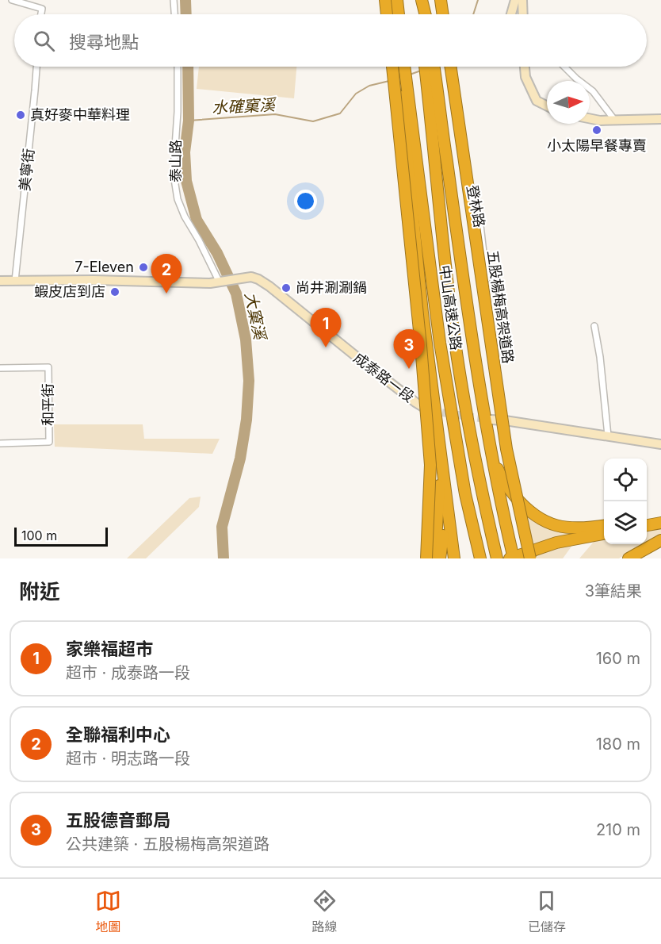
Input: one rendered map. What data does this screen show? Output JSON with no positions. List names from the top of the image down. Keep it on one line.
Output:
{"streets":{"highway":["五股楊梅高架道路","中山高速公路"],"main road":["成泰路一段"],"street":["泰山路","美寧街","登林路","和平街"]},"crossings":[["泰山路","成泰路一段"]],"water":["水確窠溪","大窠溪"],"places":["真好麥中華料理","小太陽早餐專賣","7-Eleven","尚井涮涮鍋","蝦皮店到店"],"scale_bar":"100 m","north":"right","page":{"search":"搜尋地點","pins":["2","1","3"],"scale":"100 m","heading":["附近","3筆結果"],"list":[{"mark":"1","name":"家樂福超市","note":"超市 · 成泰路一段","value":"160 m"},{"mark":"2","name":"全聯福利中心","note":"超市 · 明志路一段","value":"180 m"},{"mark":"3","name":"五股德音郵局","note":"公共建築 · 五股楊梅高架道路","value":"210 m"}],"nav":["地圖","路線","已儲存"]}}
